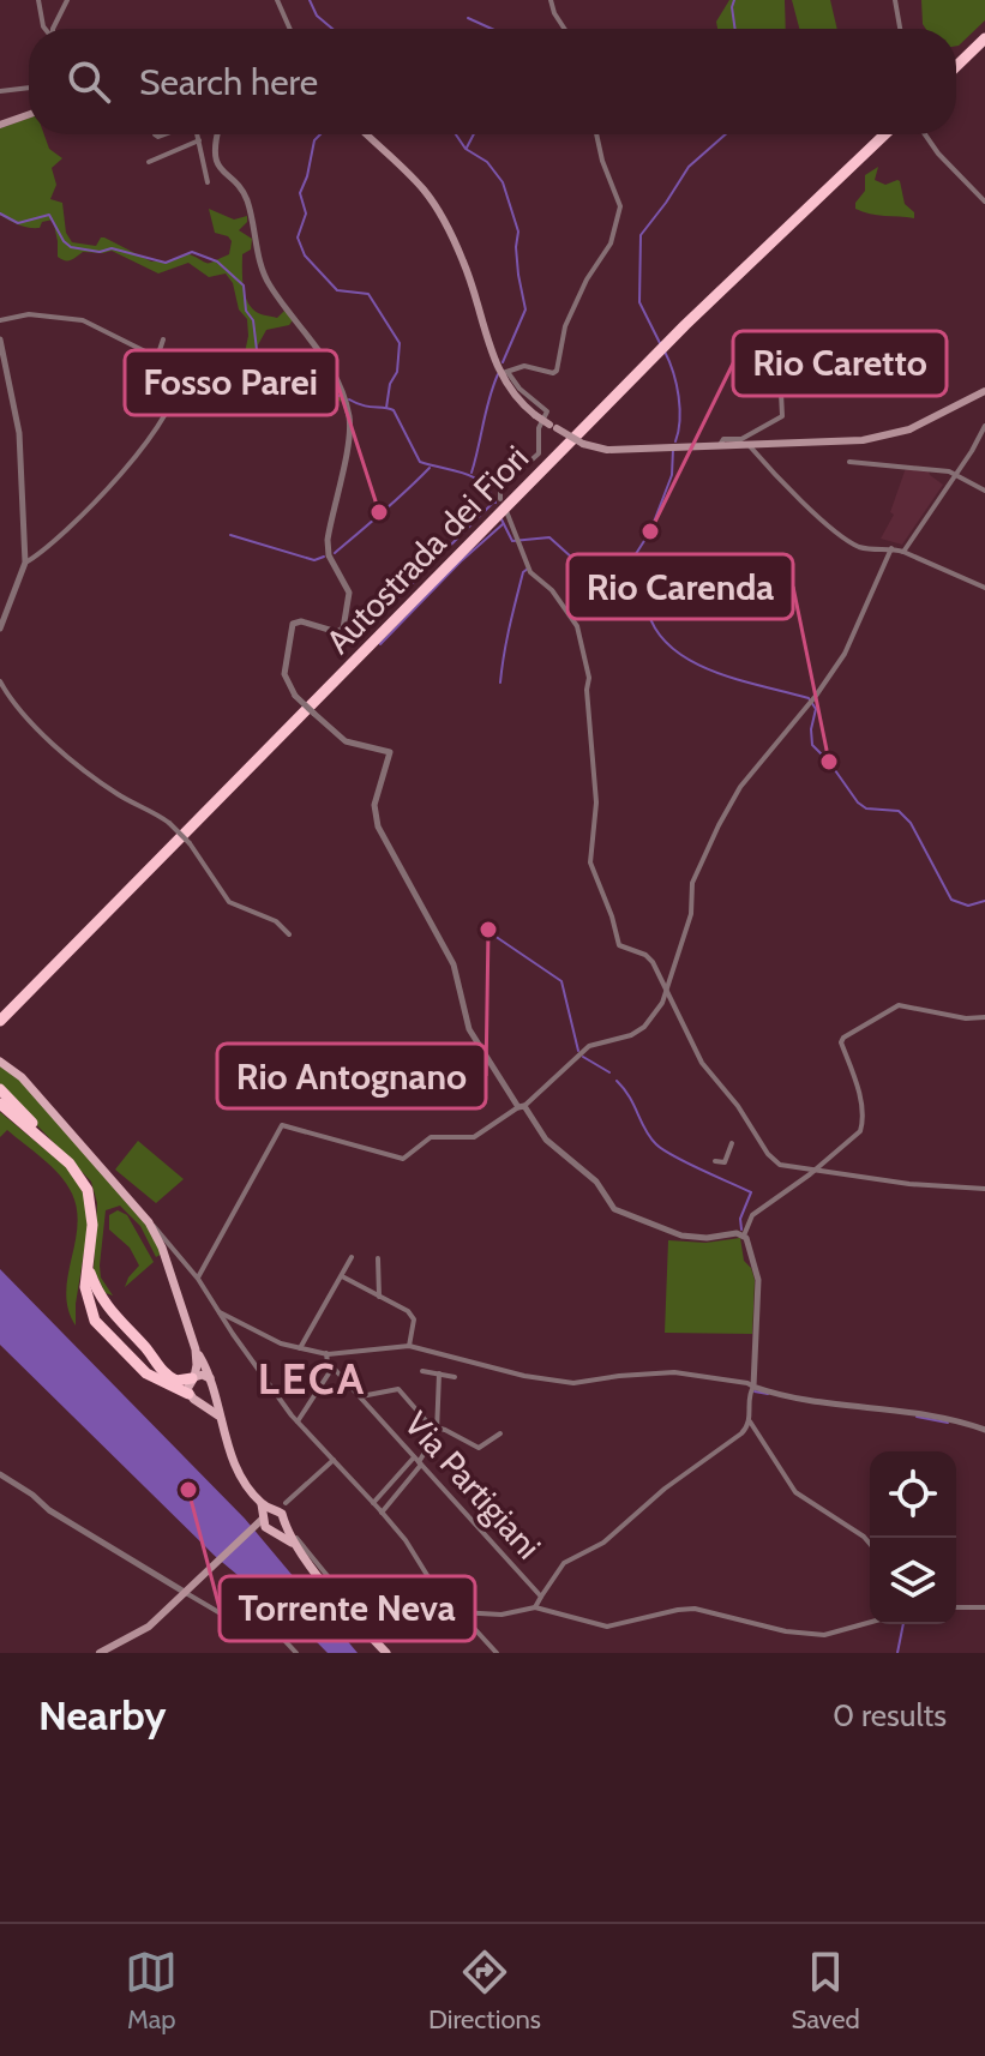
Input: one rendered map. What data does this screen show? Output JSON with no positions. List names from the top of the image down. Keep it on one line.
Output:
{"streets":{"highway":["Autostrada dei Fiori"],"street":["Via Partigiani"]},"districts":["LECA"],"places":["Fosso Parei","Rio Caretto","Rio Carenda","Rio Antognano","Torrente Neva"],"page":{"search":"Search here","heading":["Nearby","0 results"],"nav":["Map","Directions","Saved"]}}
